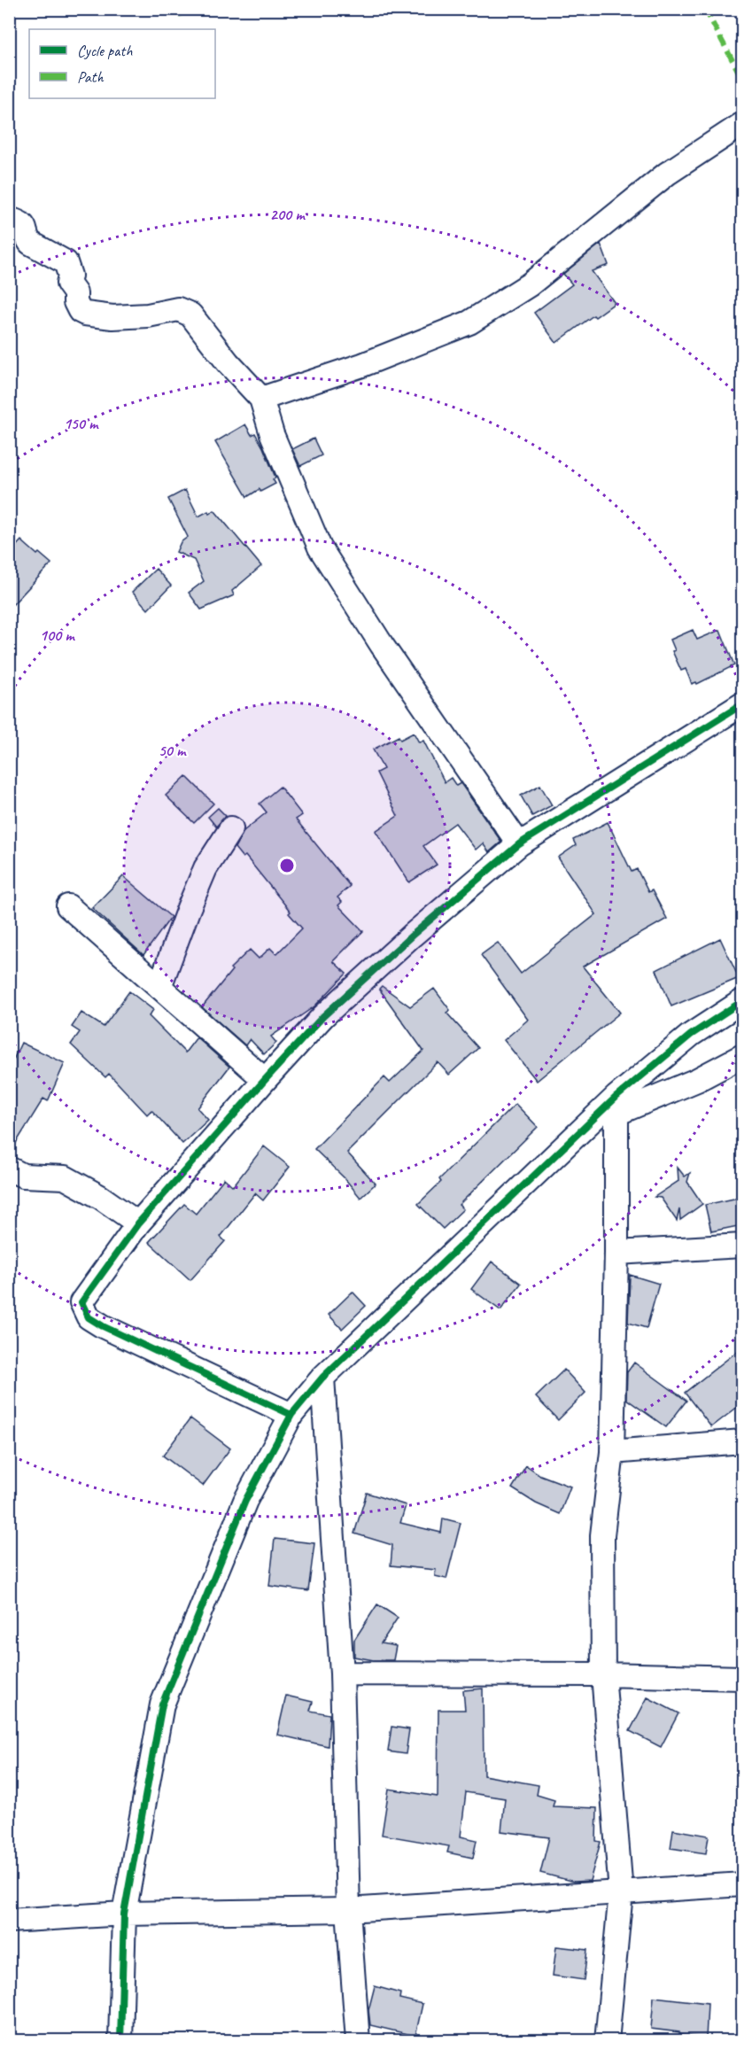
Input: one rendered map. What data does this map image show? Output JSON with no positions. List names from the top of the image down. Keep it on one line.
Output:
{"legend":["Cycle path","Path"],"rings":["200 m","150 m","100 m","50 m"]}
